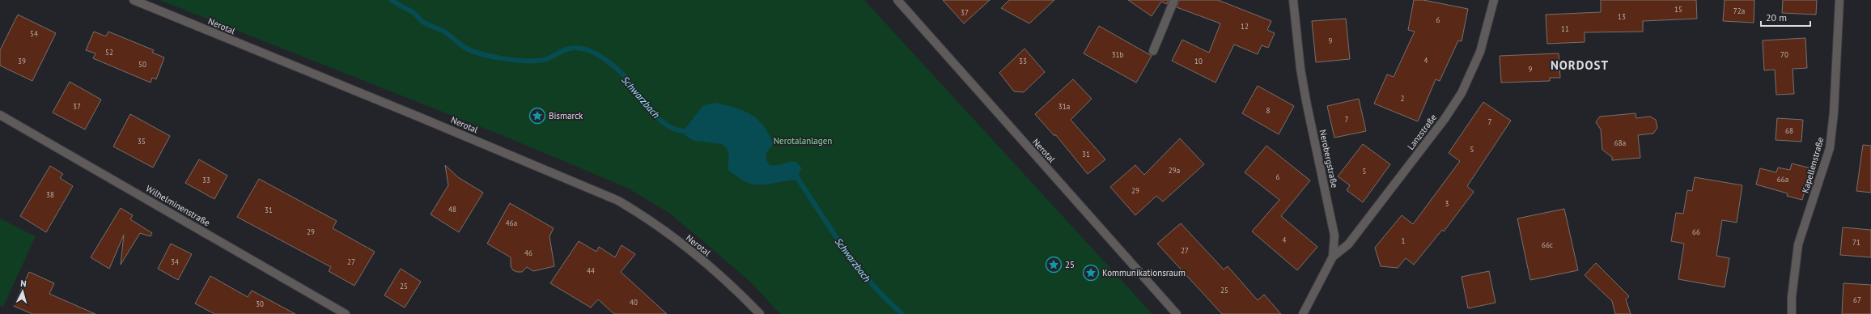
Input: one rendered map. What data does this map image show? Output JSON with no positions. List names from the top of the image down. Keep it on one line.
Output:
{"streets":{"street":["Nerotal","Lanzstraße","Nerobergstraße","Kapellenstraße","Wilhelminenstraße"]},"crossings":[["Lanzstraße","Nerobergstraße"]],"districts":["NORDOST"],"water":["Schwarzbach"],"parks":["Nerotalanlagen"],"places":{"place":["Bismarck","25","Kommunikationsraum"]},"house_numbers":["15","72a","37","13","6","12","11","54","9","52","31b","70","4","39","33","10","50","9","2","37","31a","8","7","7","68","35","68a","5","31","29a","5","6","66a","33","29","38","3","48","31","46a","29","66","4","1","71","66c","27","46","34","27","44","25","25","67","40","30"],"scale_bar":"20 m","north":"top"}
